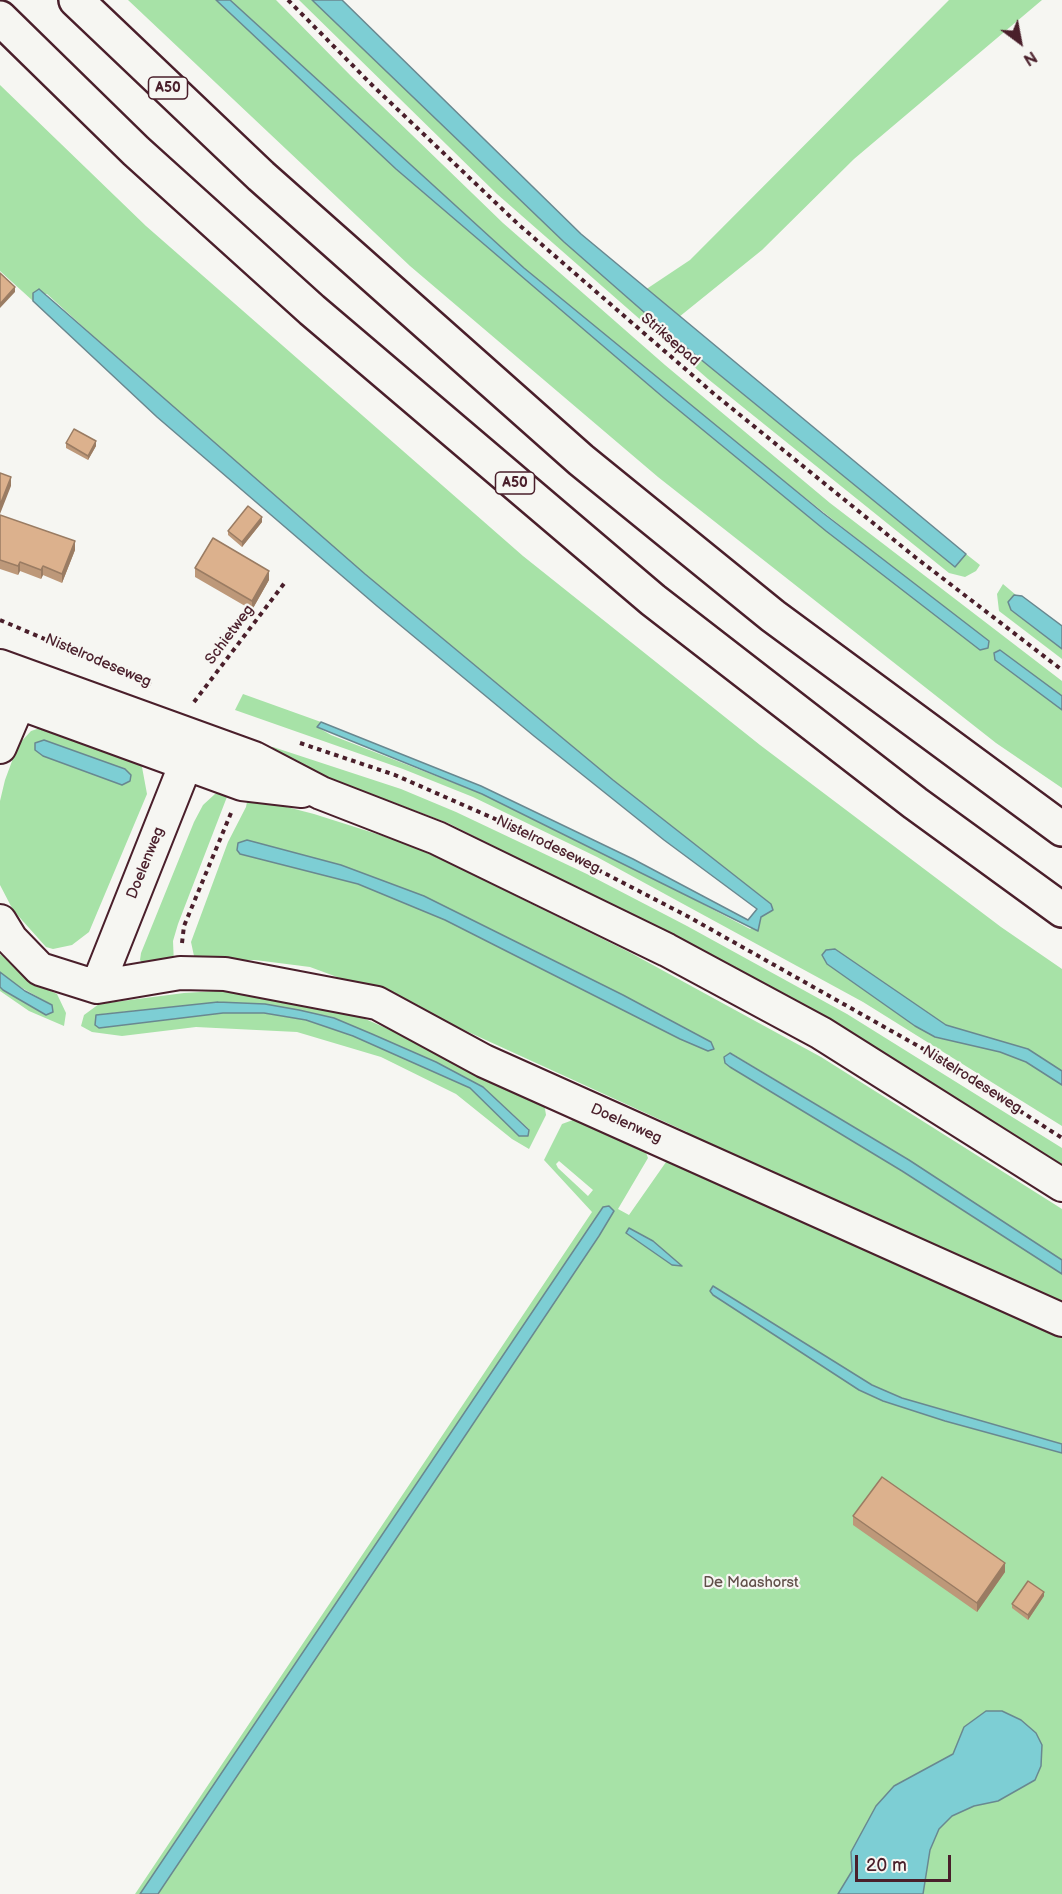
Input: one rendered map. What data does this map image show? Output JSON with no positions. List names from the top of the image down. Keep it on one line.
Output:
{"streets":{"highway":["A50"],"street":["Doelenweg"],"path":["Striksepad","Schietweg","Nistelrodeseweg"]},"parks":["De Maashorst"],"scale_bar":"20 m","north":"bottom right"}
